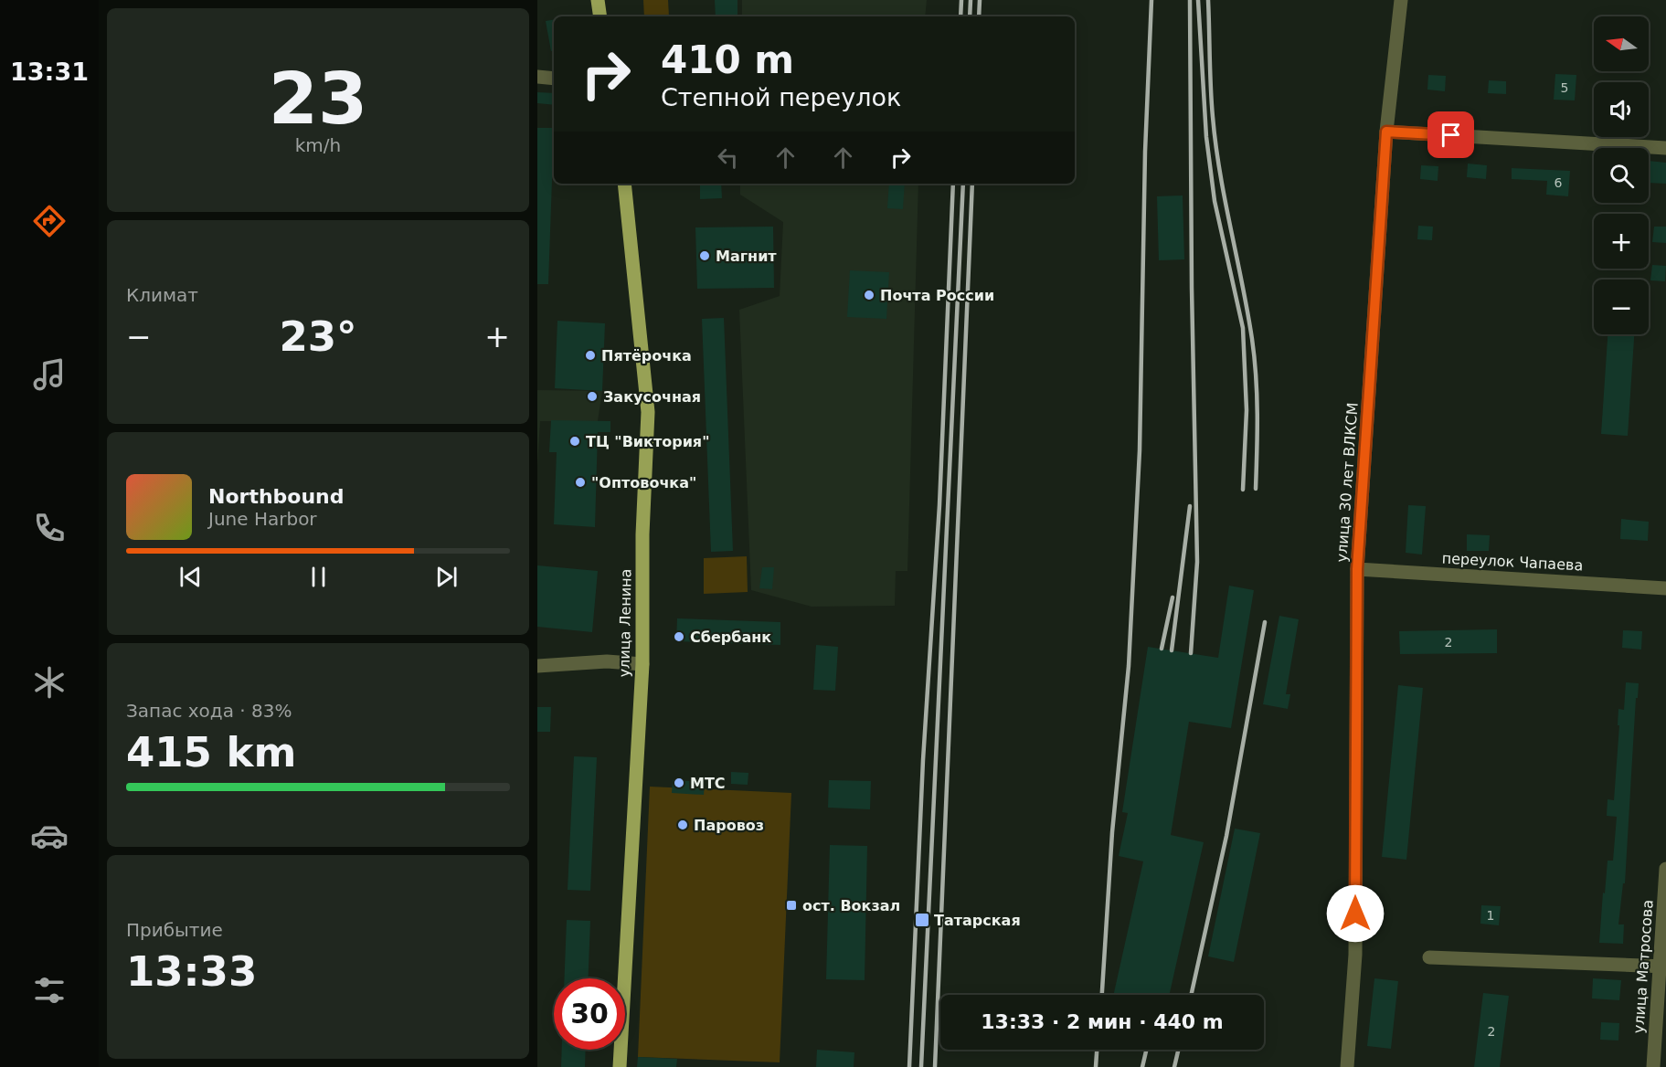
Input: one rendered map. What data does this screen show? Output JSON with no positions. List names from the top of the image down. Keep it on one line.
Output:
{"streets":{"main road":["улица Ленина"],"street":["улица 30 лет ВЛКСМ","переулок Чапаева","улица Матросова"]},"crossings":[["улица 30 лет ВЛКСМ","переулок Чапаева"]],"places":{"other":["Магнит","Почта России","Пятёрочка","Закусочная","ТЦ \"Виктория\"","\"Оптовочка\"","Сбербанк","МТС","Паровоз"],"transit":["ост. Вокзал","Татарская"]},"house_numbers":["5","6","2","1","2"],"north":"left","page":{"tabs":"13:31","tile":[["23","km/h"],"Климат",["Запас хода · 83%","415 km"],["Прибытие","13:33"]],"map_buttons":["+","−"],"turn":["410 m","Степной переулок"],"heat":["−","23°","+"],"song":["Northbound","June Harbor"],"limit":"30","trip":"13:33 · 2 мин · 440 m"}}
